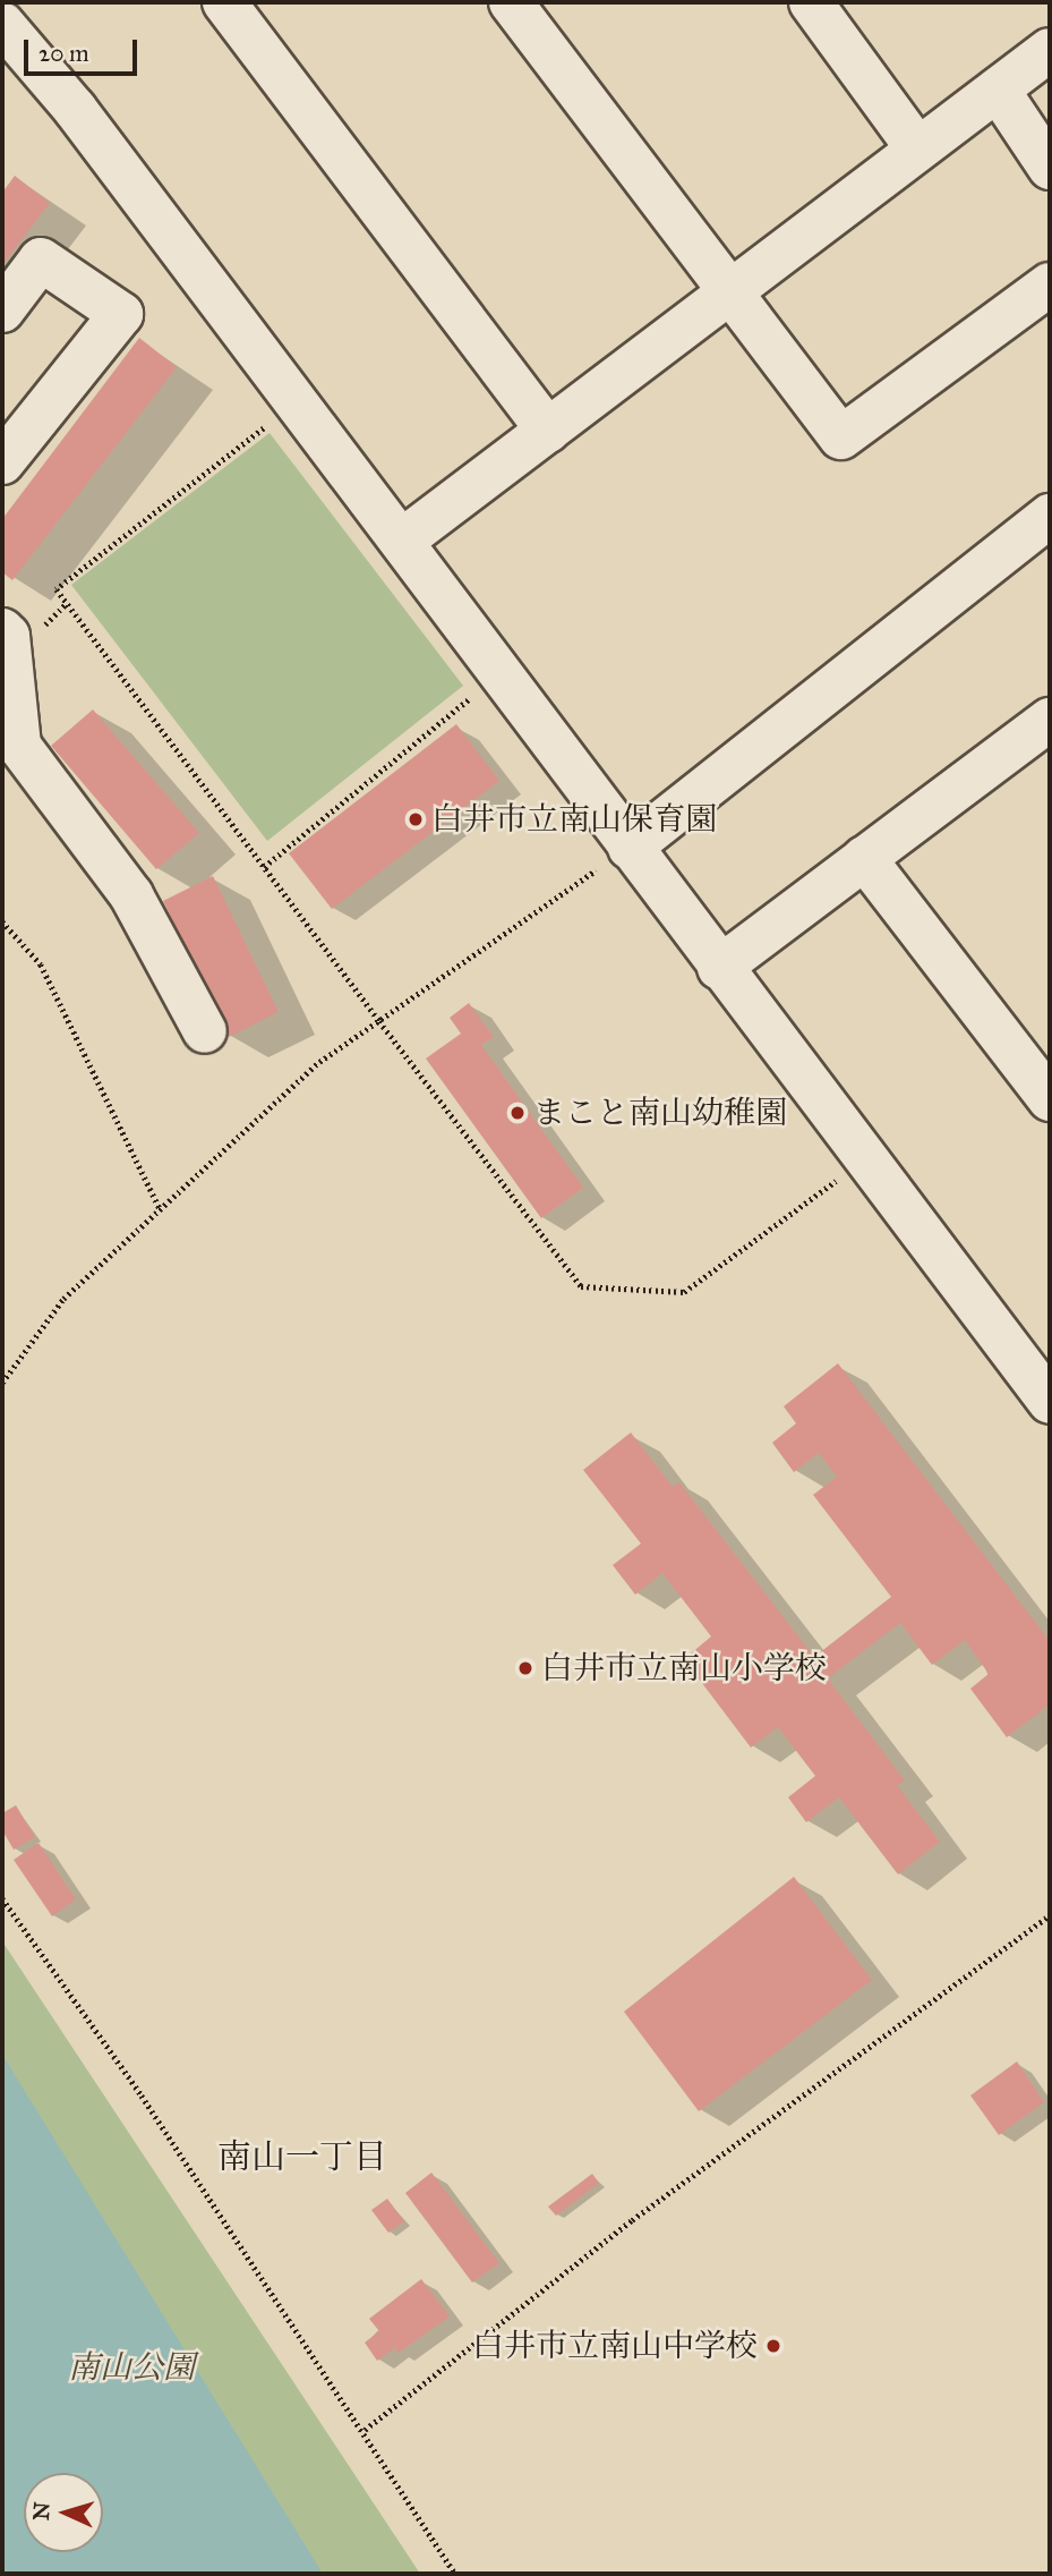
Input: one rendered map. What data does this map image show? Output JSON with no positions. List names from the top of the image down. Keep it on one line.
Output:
{"districts":["南山一丁目"],"parks":["南山公園"],"places":["白井市立南山保育園","まこと南山幼稚園","白井市立南山小学校","白井市立南山中学校"],"scale_bar":"20 m","north":"left"}
